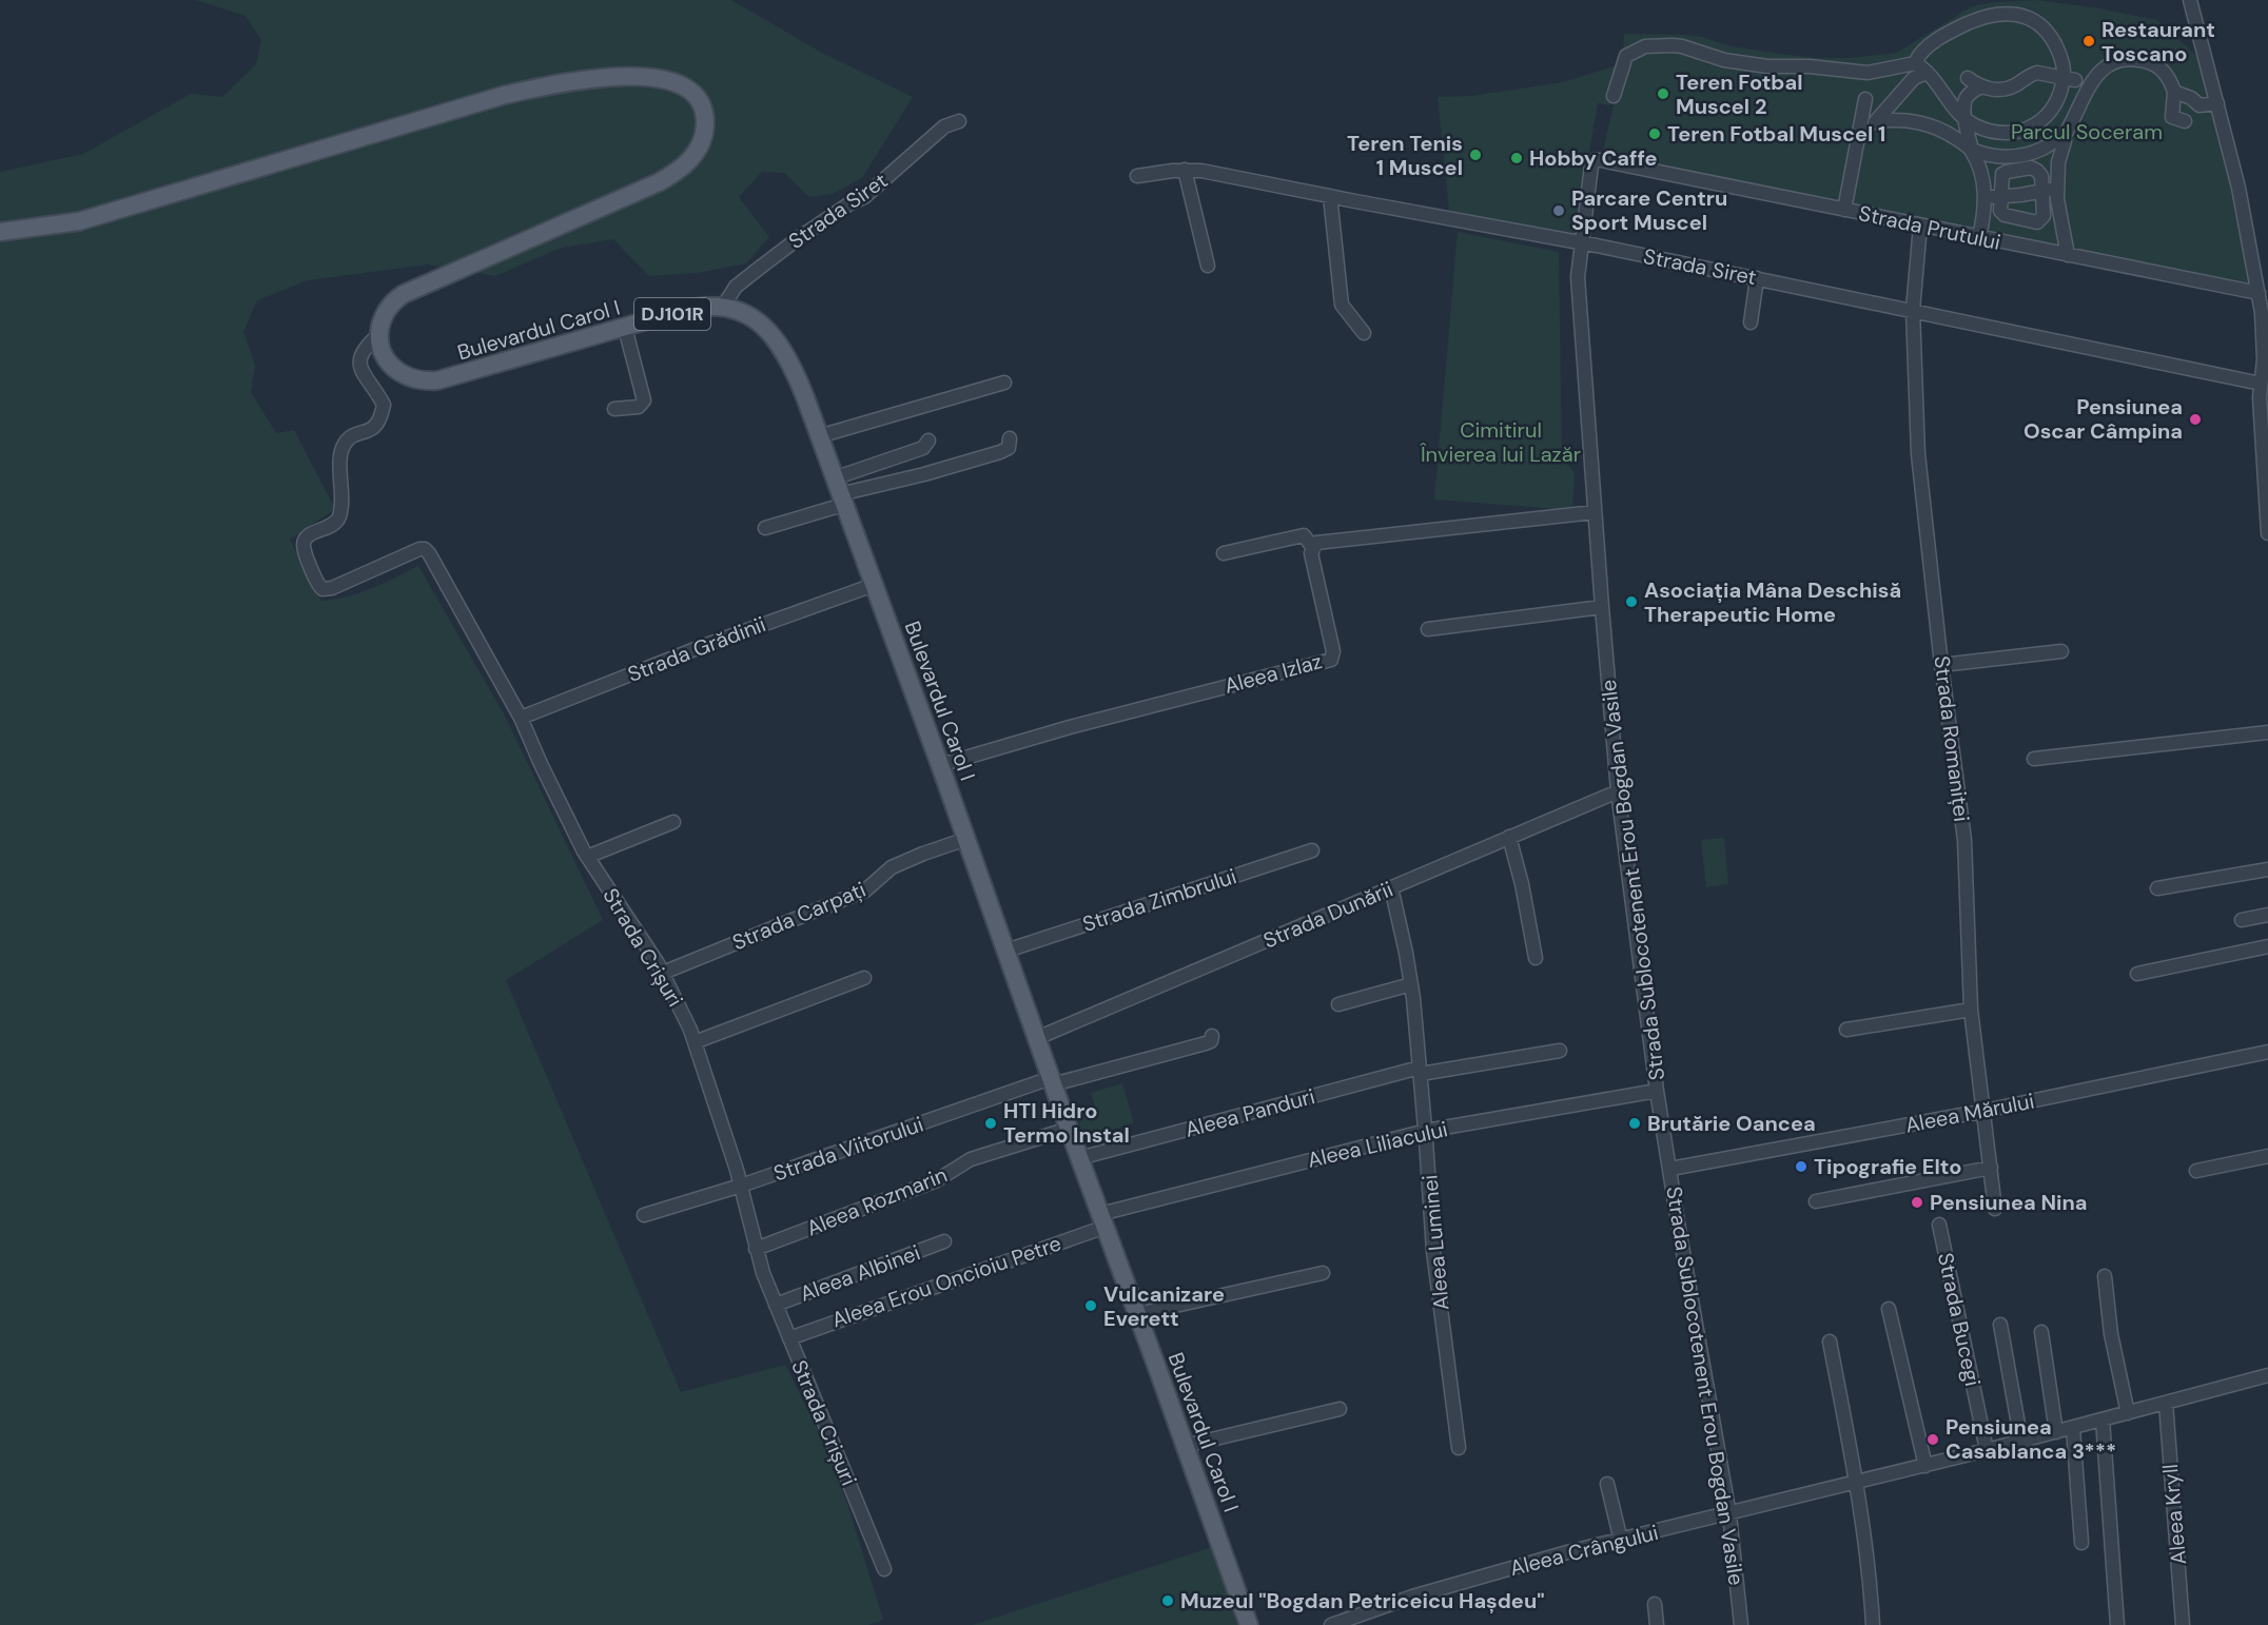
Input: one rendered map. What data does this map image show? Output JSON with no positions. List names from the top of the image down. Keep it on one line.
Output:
{"streets":{"main road":["DJ101R","Bulevardul Carol I"],"street":["Strada Siret","Strada Prutului","Strada Grădinii","Aleea Izlaz","Strada Romaniței","Strada Sublocotenent Erou Bogdan Vasile","Strada Zimbrului","Strada Dunării","Strada Carpați","Strada Crișuri","Aleea Panduri","Aleea Mărului","Aleea Liliacului","Strada Viitorului","Aleea Rozmarin","Aleea Luminei","Aleea Albinei","Aleea Erou Oncioiu Petre","Strada Bucegi","Aleea Kryll","Aleea Crângului"]},"crossings":[["Strada Siret","Strada Prutului"],["Strada Siret","Bulevardul Carol I"],["Strada Siret","Strada Romaniței"],["Strada Siret","Strada Sublocotenent Erou Bogdan Vasile"],["Strada Prutului","Strada Romaniței"],["Strada Prutului","Strada Sublocotenent Erou Bogdan Vasile"],["Bulevardul Carol I","Strada Grădinii"],["Bulevardul Carol I","Aleea Izlaz"],["Bulevardul Carol I","Strada Zimbrului"],["Bulevardul Carol I","Strada Dunării"],["Bulevardul Carol I","Strada Carpați"],["Bulevardul Carol I","Strada Crișuri"],["Bulevardul Carol I","Aleea Panduri"],["Bulevardul Carol I","Aleea Liliacului"],["Bulevardul Carol I","Strada Viitorului"],["Bulevardul Carol I","Aleea Rozmarin"],["Bulevardul Carol I","Aleea Erou Oncioiu Petre"],["Strada Grădinii","Strada Crișuri"],["Strada Romaniței","Aleea Mărului"],["Strada Sublocotenent Erou Bogdan Vasile","Strada Dunării"],["Strada Sublocotenent Erou Bogdan Vasile","Aleea Mărului"],["Strada Sublocotenent Erou Bogdan Vasile","Aleea Liliacului"],["Strada Sublocotenent Erou Bogdan Vasile","Aleea Crângului"],["Strada Dunării","Aleea Luminei"],["Strada Carpați","Strada Crișuri"],["Strada Crișuri","Strada Viitorului"],["Strada Crișuri","Aleea Rozmarin"],["Strada Crișuri","Aleea Albinei"],["Strada Crișuri","Aleea Erou Oncioiu Petre"],["Aleea Panduri","Aleea Luminei"],["Aleea Liliacului","Aleea Luminei"],["Aleea Liliacului","Aleea Erou Oncioiu Petre"]],"parks":["Parcul Soceram","Cimitirul Învierea lui Lazăr"],"places":["Restaurant Toscano","Teren Fotbal Muscel 2","Teren Fotbal Muscel 1","Teren Tenis 1 Muscel","Hobby Caffe","Parcare Centru Sport Muscel","Pensiunea Oscar Câmpina","Asociația Mâna Deschisă Therapeutic Home","HTI Hidro Termo Instal","Brutărie Oancea","Tipografie Elto","Pensiunea Nina","Vulcanizare Everett","Pensiunea Casablanca 3***","Muzeul \"Bogdan Petriceicu Hașdeu\""]}
